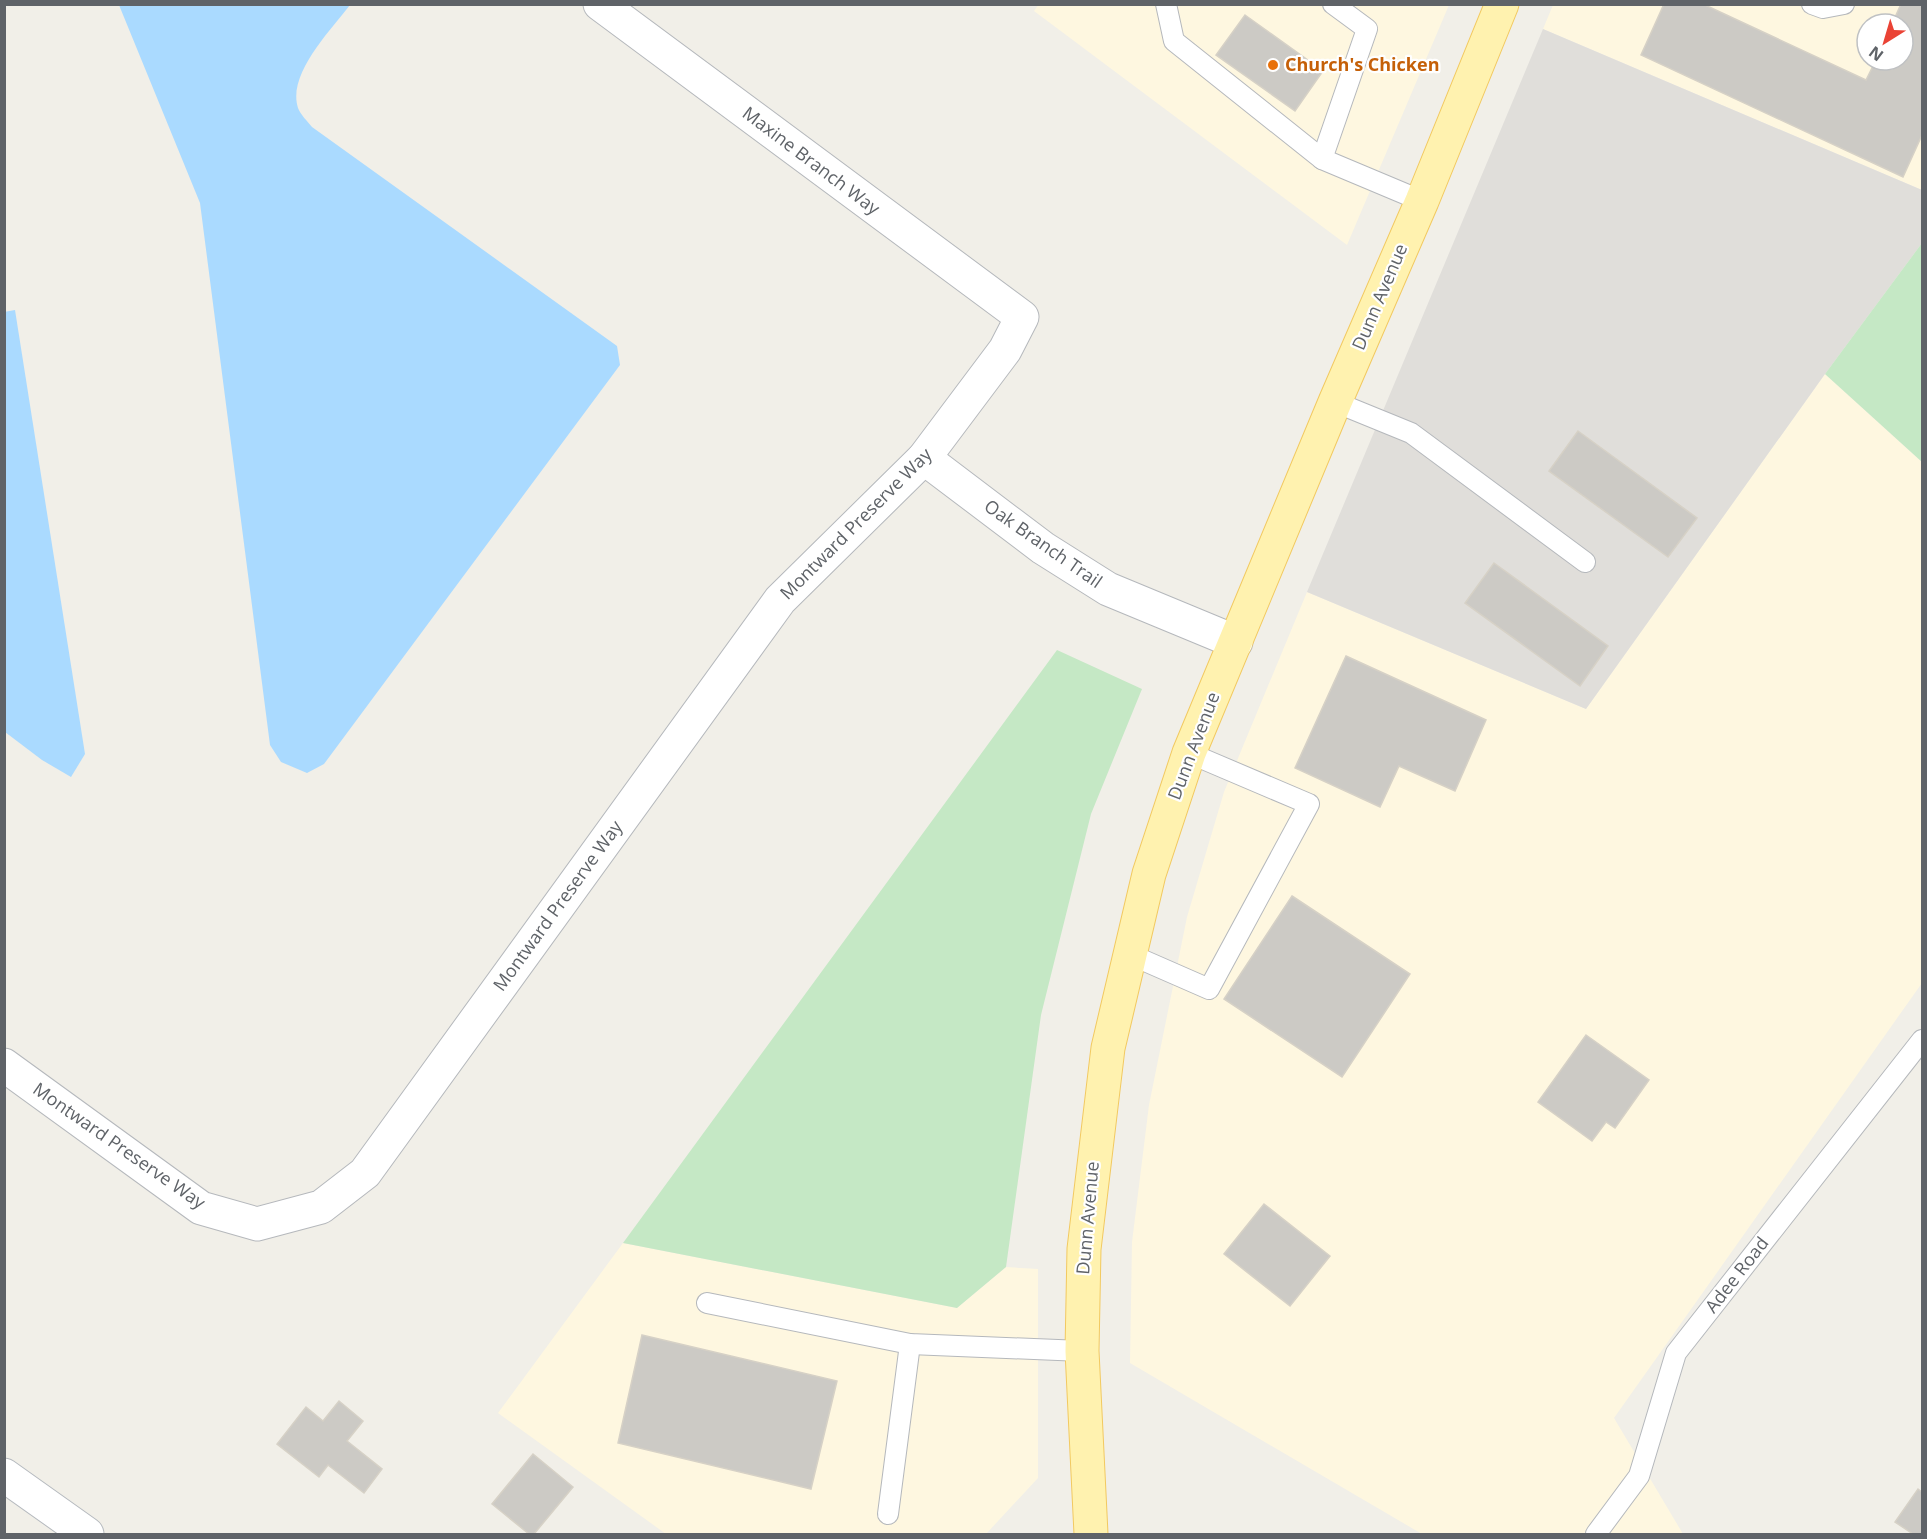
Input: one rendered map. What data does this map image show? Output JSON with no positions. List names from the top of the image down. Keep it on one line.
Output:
{"streets":{"main road":["Dunn Avenue"],"street":["Maxine Branch Way","Montward Preserve Way","Oak Branch Trail"],"lane":["Adee Road"]},"crossings":[["Maxine Branch Way","Montward Preserve Way"],["Dunn Avenue","Oak Branch Trail"],["Montward Preserve Way","Oak Branch Trail"]],"places":["Church's Chicken"],"north":"bottom left"}
